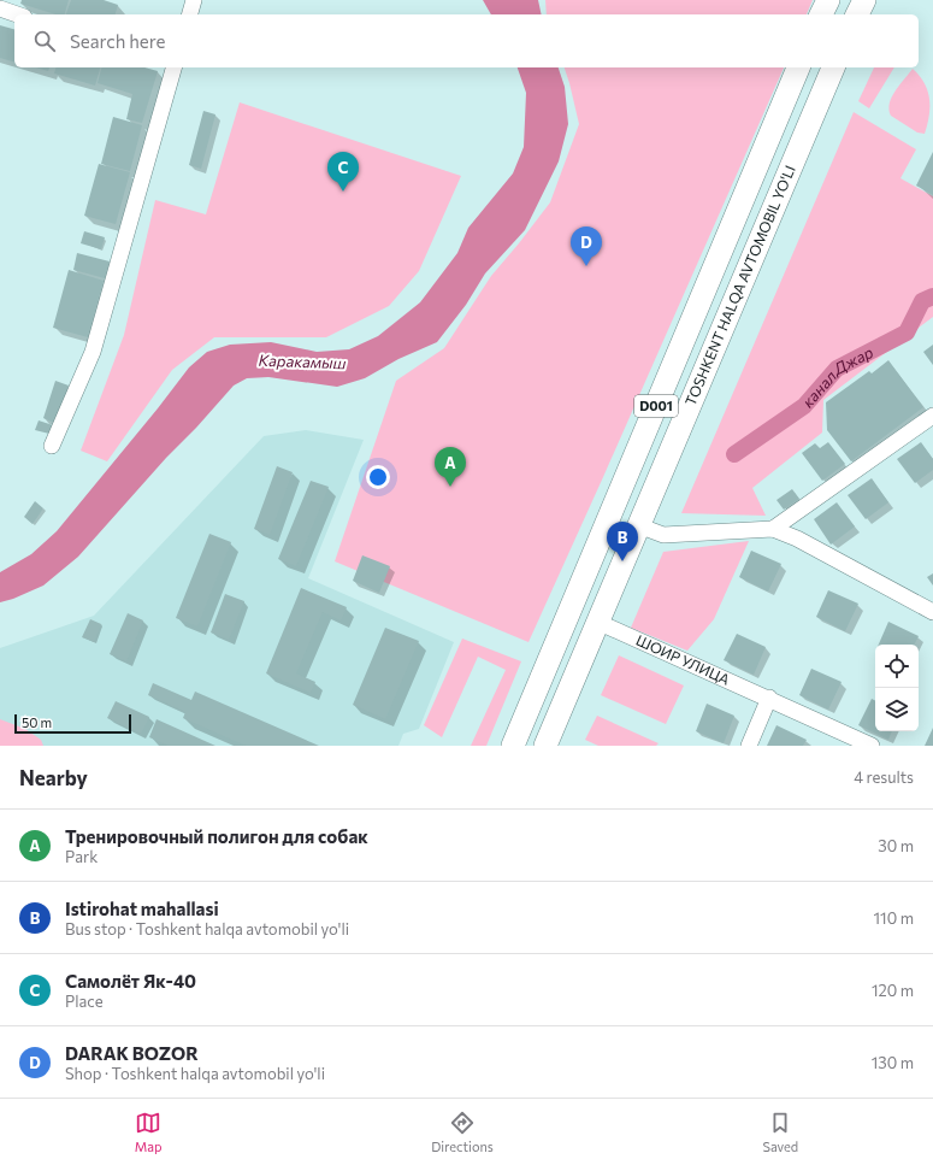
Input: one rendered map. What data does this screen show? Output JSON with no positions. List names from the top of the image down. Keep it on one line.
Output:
{"streets":{"highway":["TOSHKENT HALQA AVTOMOBIL YO'LI","D001"],"street":["ШОИР УЛИЦА"]},"crossings":[["TOSHKENT HALQA AVTOMOBIL YO'LI","ШОИР УЛИЦА"]],"water":["Каракамыш","канал Джар"],"scale_bar":"50 m","page":{"search":"Search here","pins":["C","D","A","B"],"scale":"50 m","heading":["Nearby","4 results"],"list":[{"mark":"A","name":"Тренировочный полигон для собак","note":"Park","value":"30 m"},{"mark":"B","name":"Istirohat mahallasi","note":"Bus stop · Toshkent halqa avtomobil yo'li","value":"110 m"},{"mark":"C","name":"Самолёт Як-40","note":"Place","value":"120 m"},{"mark":"D","name":"DARAK BOZOR","note":"Shop · Toshkent halqa avtomobil yo'li","value":"130 m"}],"nav":["Map","Directions","Saved"]}}
